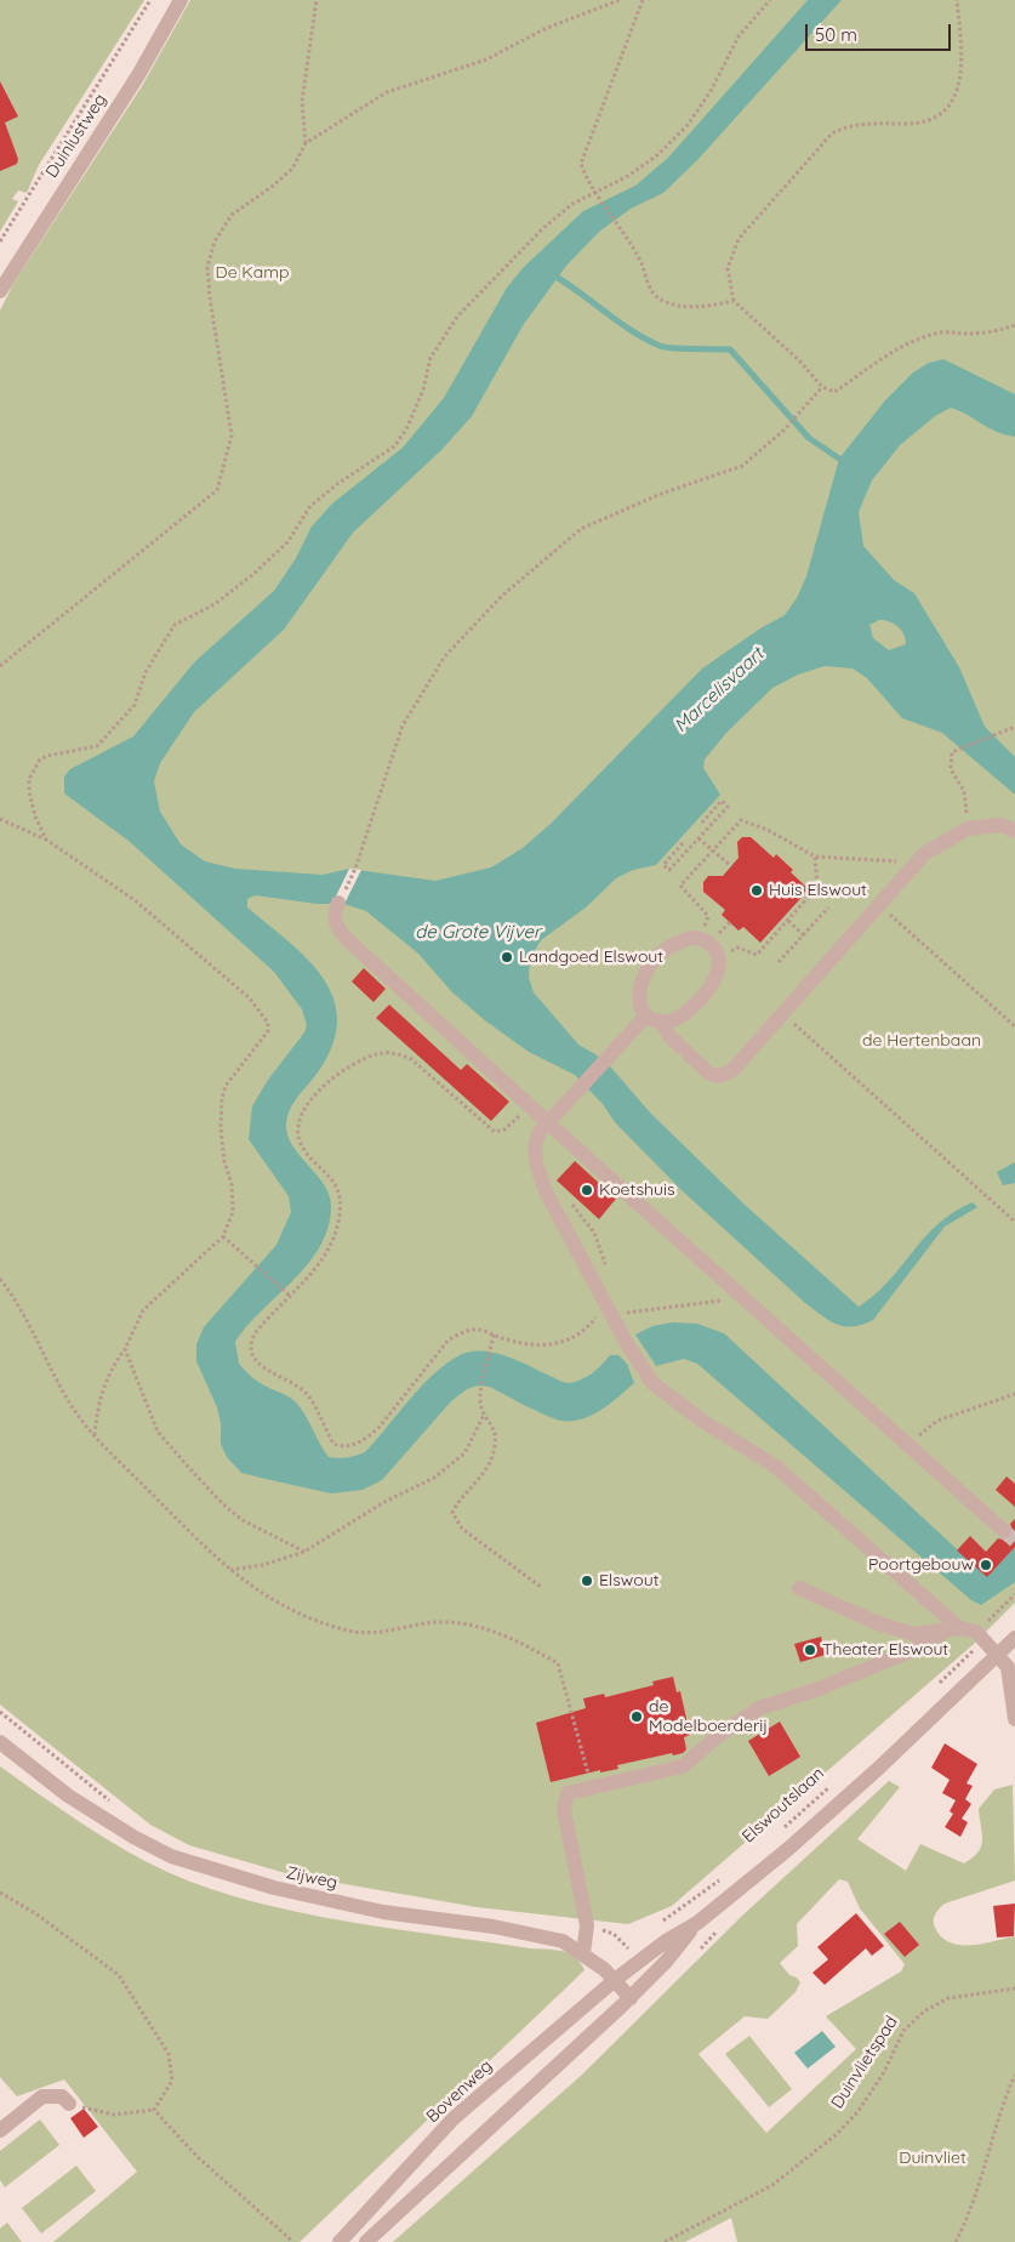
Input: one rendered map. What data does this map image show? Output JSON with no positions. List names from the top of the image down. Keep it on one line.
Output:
{"streets":{"street":["Duinlustweg","Elswoutslaan","Zijweg","Bovenweg"],"path":["Duinvlietspad"]},"crossings":[["Elswoutslaan","Zijweg"],["Elswoutslaan","Bovenweg"],["Zijweg","Bovenweg"]],"water":["Marcelisvaart","de Grote Vijver"],"parks":["De Kamp","de Hertenbaan","Duinvliet"],"places":["Huis Elswout","Landgoed Elswout","Koetshuis","Poortgebouw","Elswout","Theater Elswout","de Modelboerderij"],"scale_bar":"50 m"}
